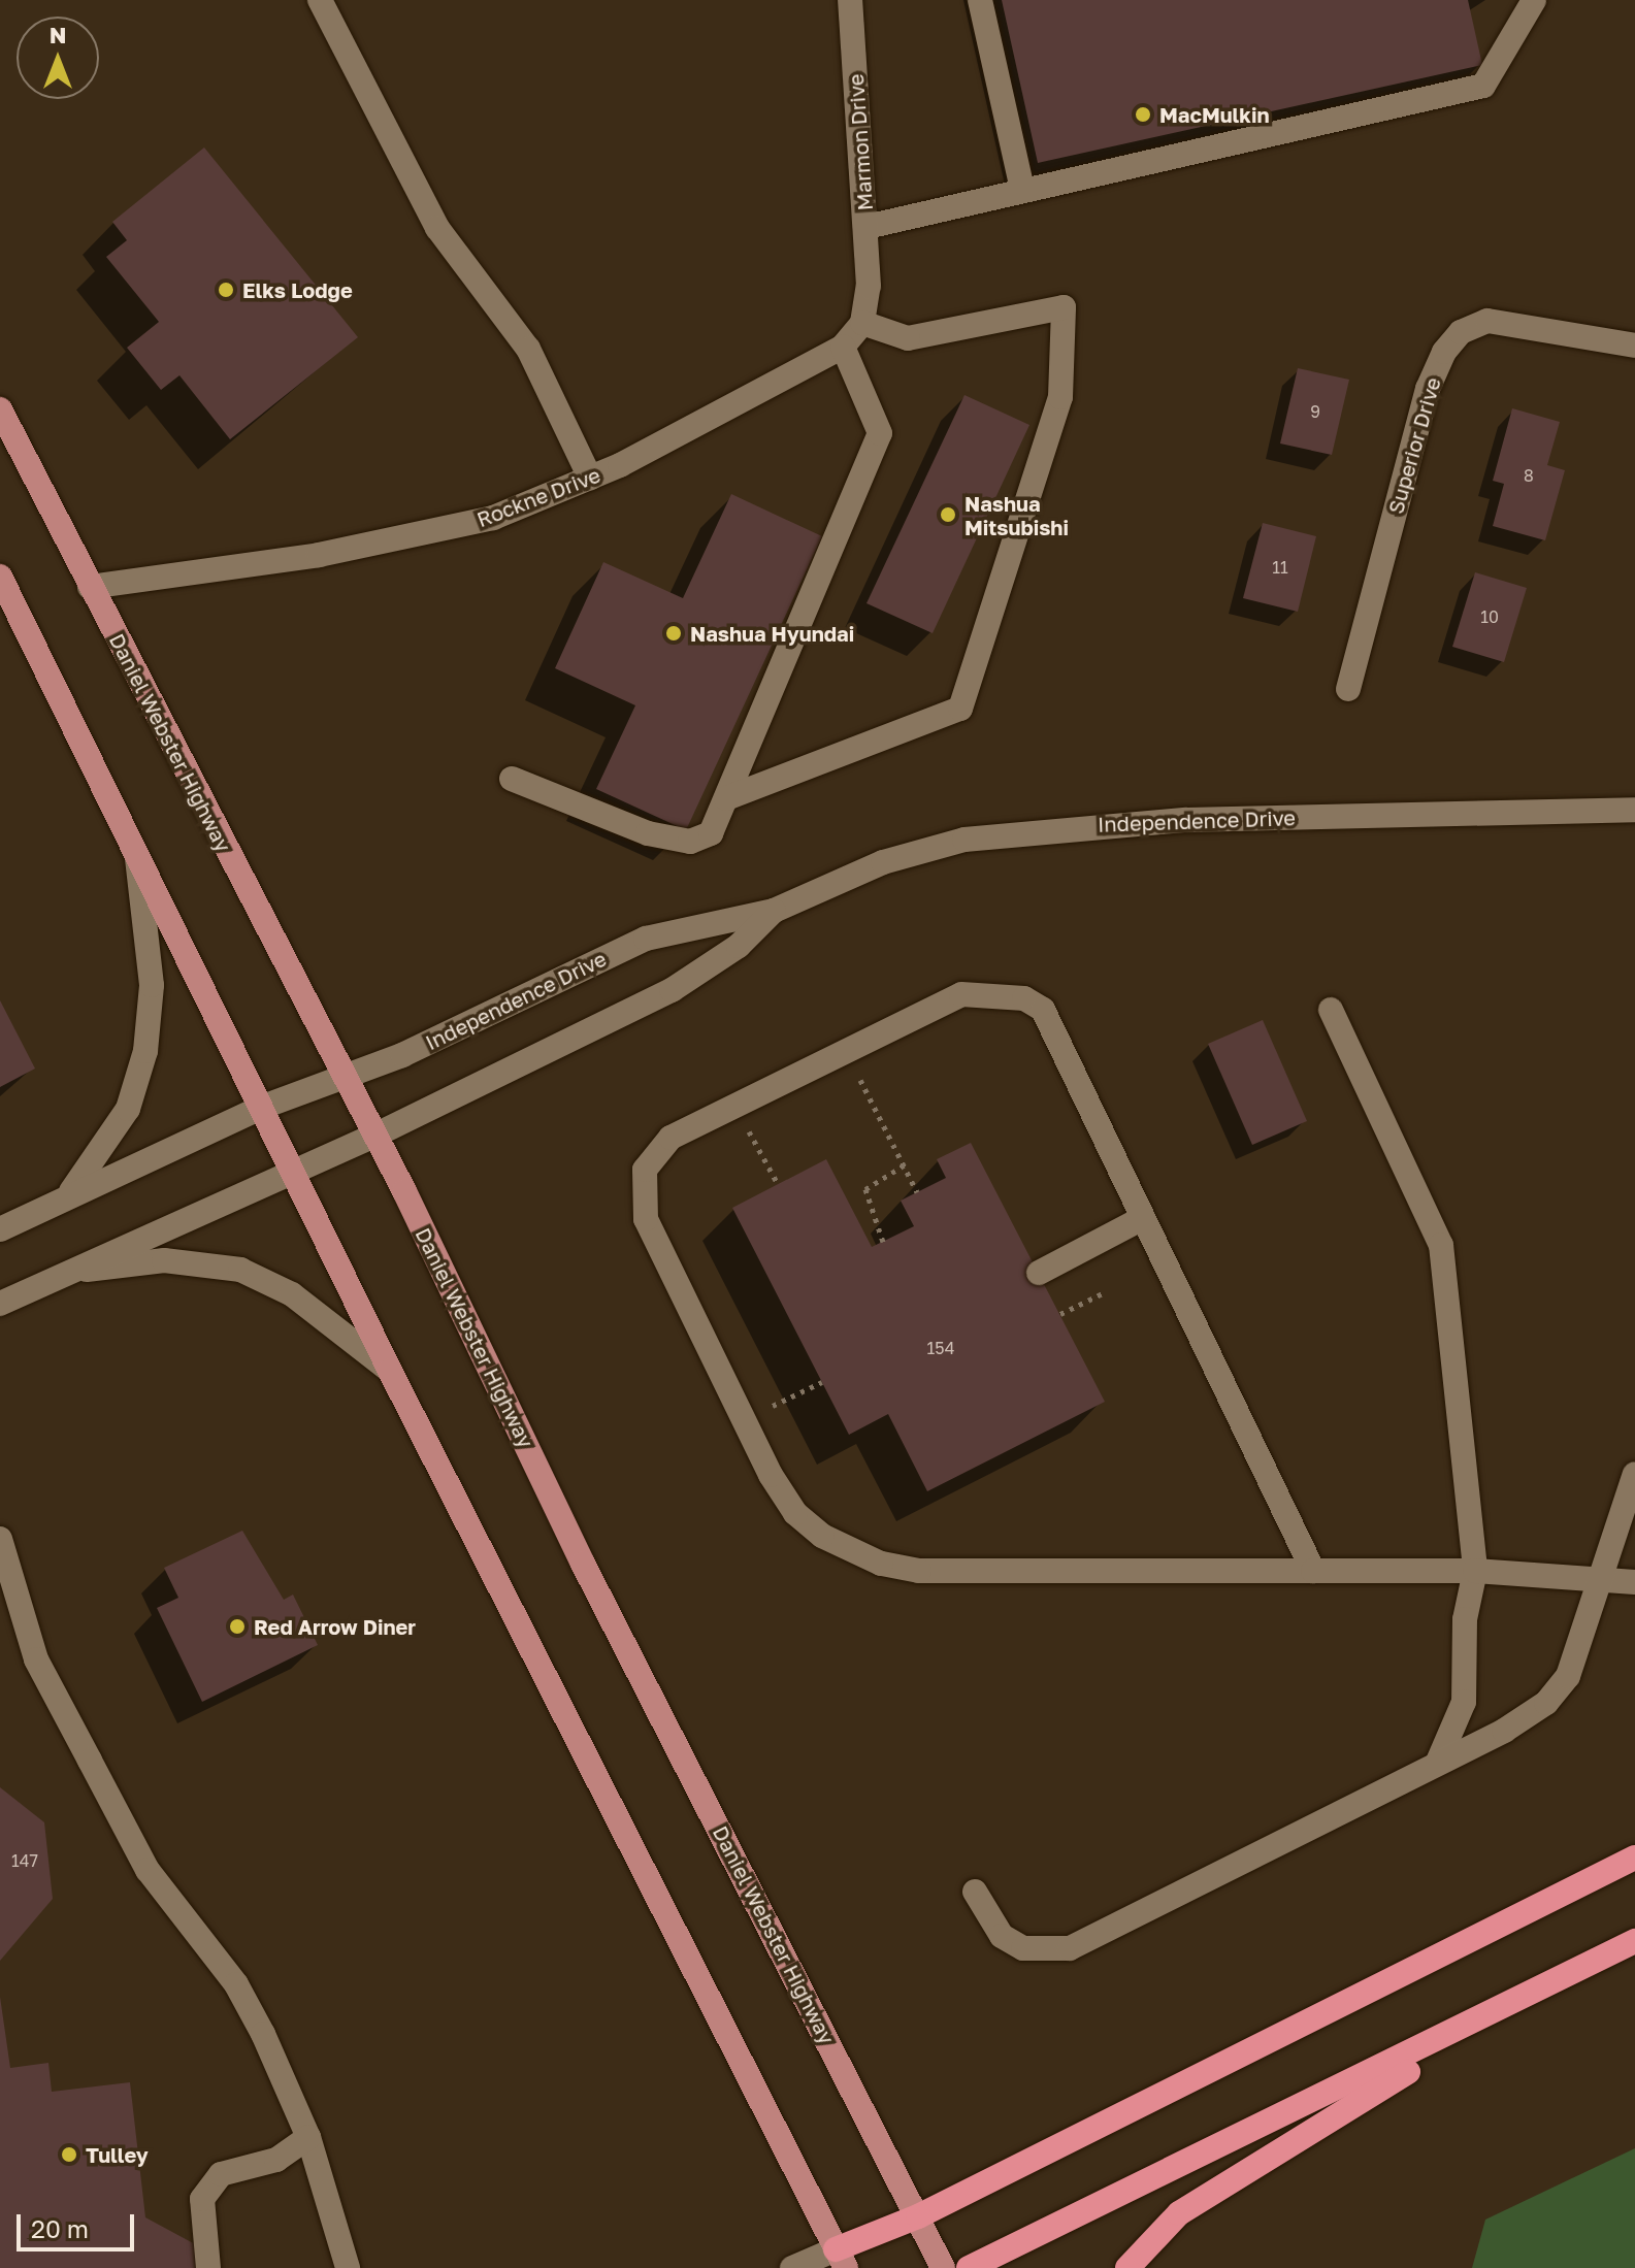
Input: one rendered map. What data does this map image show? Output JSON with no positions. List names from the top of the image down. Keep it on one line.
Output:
{"streets":{"main road":["Daniel Webster Highway"],"street":["Marmon Drive","Superior Drive","Rockne Drive","Independence Drive"]},"crossings":[["Marmon Drive","Rockne Drive"],["Rockne Drive","Daniel Webster Highway"],["Daniel Webster Highway","Independence Drive"]],"places":["MacMulkin","Elks Lodge","Nashua Mitsubishi","Nashua Hyundai","Red Arrow Diner","Tulley"],"house_numbers":["9","8","11","10","154","147"],"scale_bar":"20 m","north":"top"}
